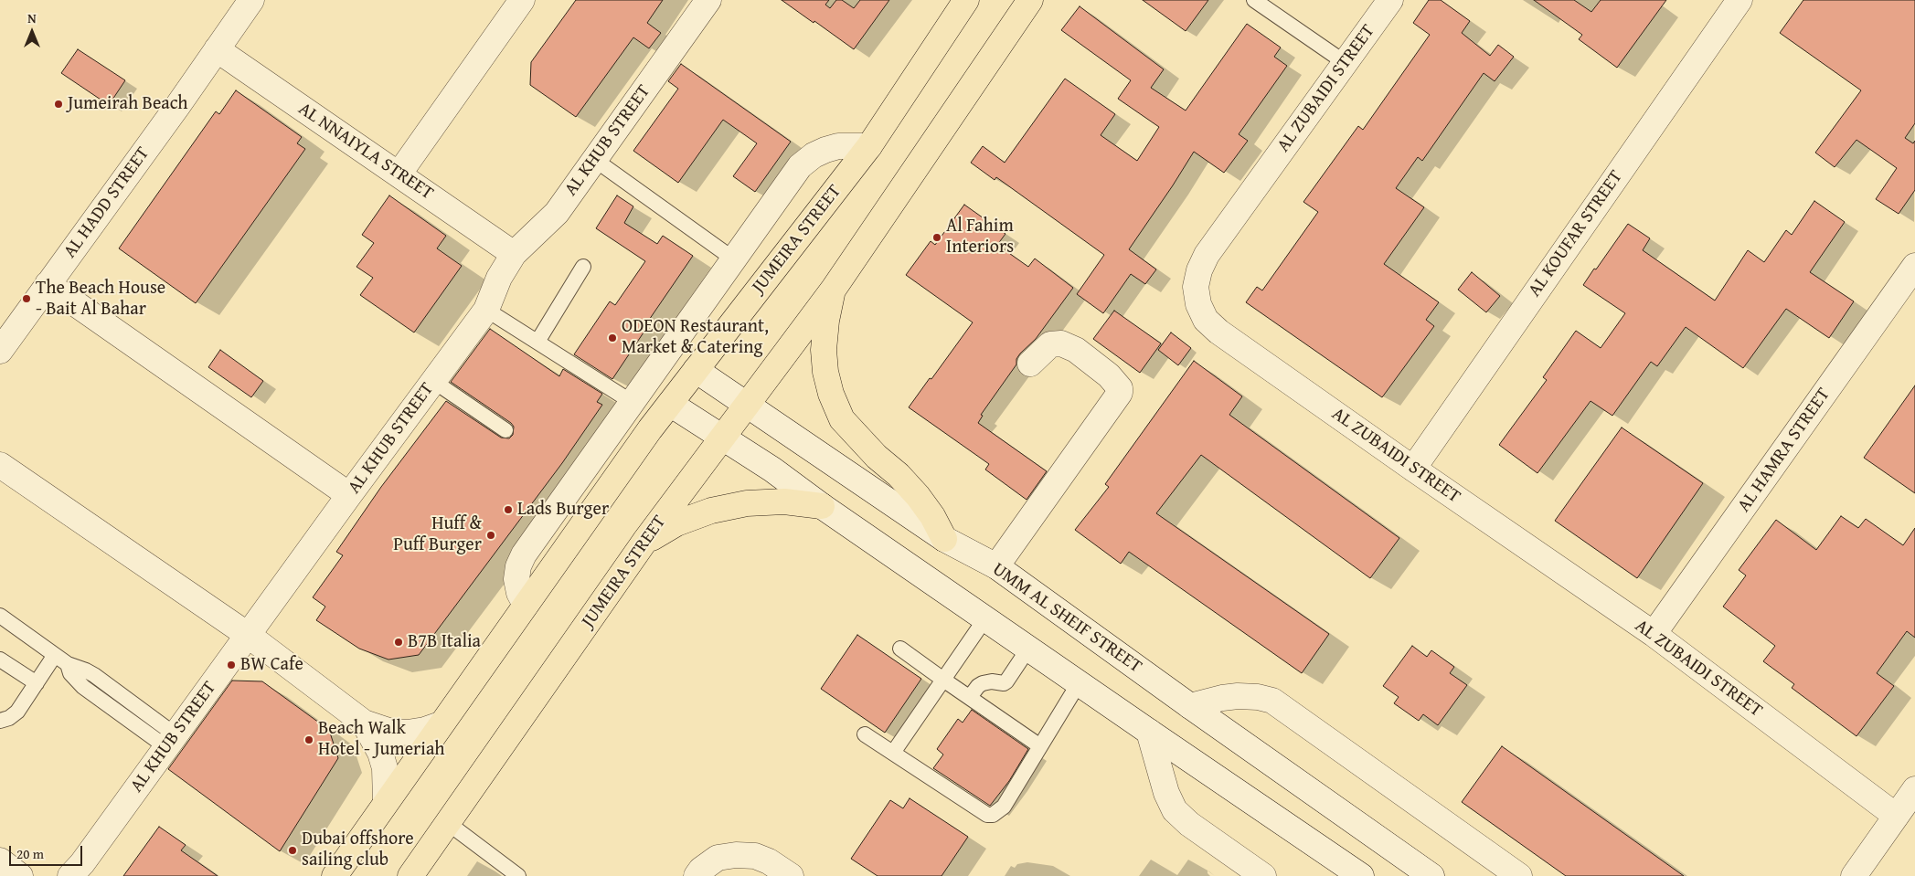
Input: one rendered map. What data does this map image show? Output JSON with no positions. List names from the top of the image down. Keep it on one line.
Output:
{"streets":{"main road":["JUMEIRA STREET"],"street":["AL ZUBAIDI STREET","AL KHUB STREET","AL NNAIYLA STREET","AL HADD STREET","AL KOUFAR STREET","AL HAMRA STREET","UMM AL SHEIF STREET"]},"crossings":[["AL ZUBAIDI STREET","AL KOUFAR STREET"],["AL ZUBAIDI STREET","AL HAMRA STREET"],["AL KHUB STREET","AL NNAIYLA STREET"],["AL NNAIYLA STREET","AL HADD STREET"],["JUMEIRA STREET","UMM AL SHEIF STREET"]],"places":["Jumeirah Beach","Al Fahim Interiors","The Beach House - Bait Al Bahar","ODEON Restaurant, Market & Catering","Lads Burger","Huff & Puff Burger","B7B Italia","BW Cafe","Beach Walk Hotel - Jumeriah","Dubai offshore sailing club"],"scale_bar":"20 m","north":"top"}
